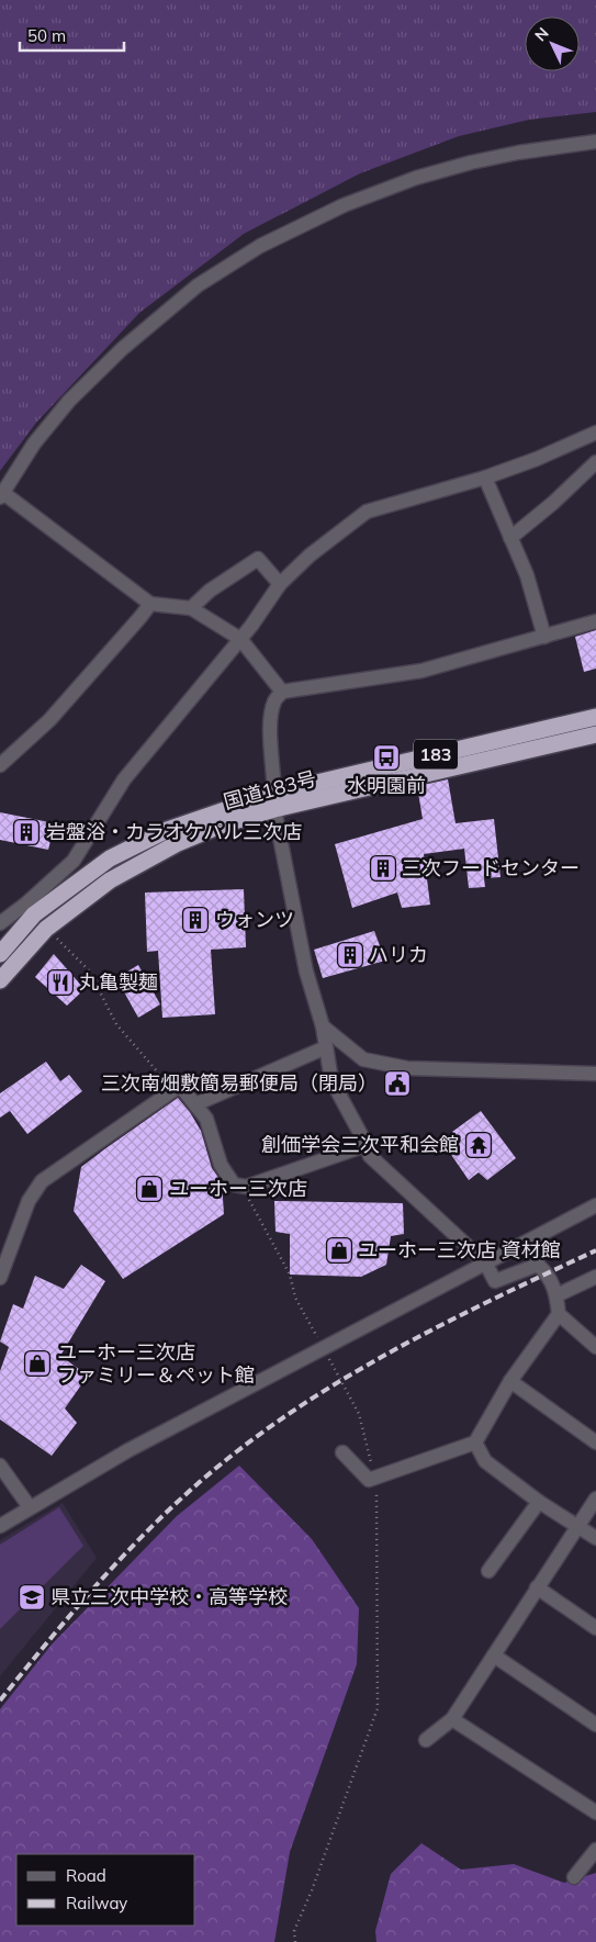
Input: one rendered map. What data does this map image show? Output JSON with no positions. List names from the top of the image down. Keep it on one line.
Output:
{"streets":{"highway":["183","国道183号"]},"places":{"bus stop":["水明園前"],"building":["岩盤浴・カラオケパル三次店","三次フードセンター","ウォンツ","ハリカ"],"restaurant":["丸亀製麺"],"public building":["三次南畑敷簡易郵便局（閉局）"],"temple":["創価学会三次平和会館"],"shop":["ユーホー三次店","ユーホー三次店 資材館","ユーホー三次店 ファミリー＆ペット館"],"school or university":["県立三次中学校・高等学校"]},"legend":["Road","Railway"],"scale_bar":"50 m","north":"top left"}
